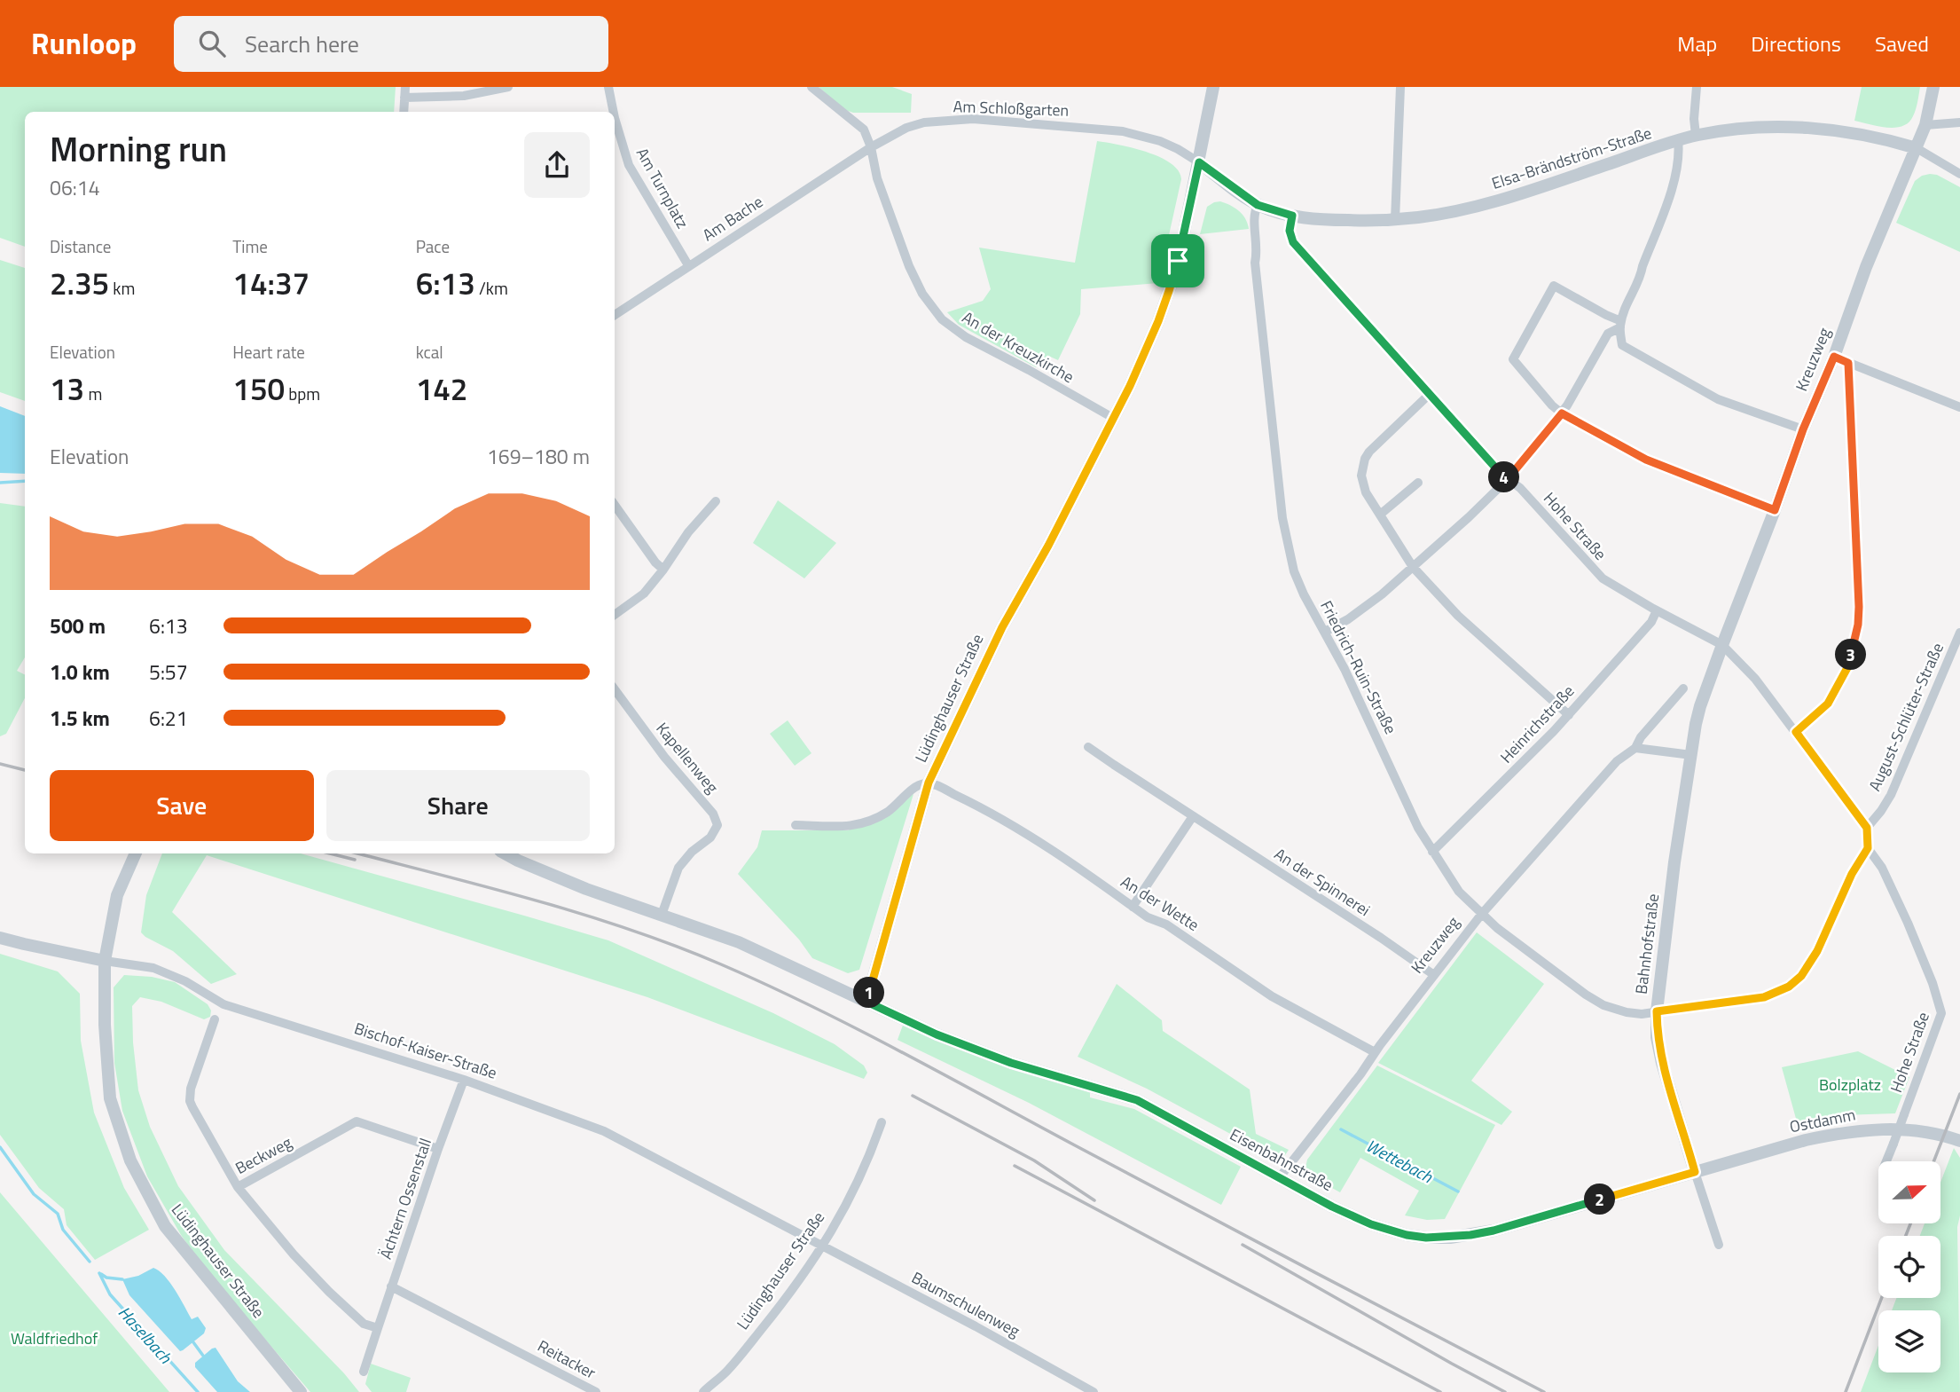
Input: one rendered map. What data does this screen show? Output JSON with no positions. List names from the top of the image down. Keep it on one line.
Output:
{"streets":{"street":["Am Schloßgarten","Elsa-Brändström-Straße","Am Turnplatz","Am Bache","An der Kreuzkirche","Kreuzweg","Hohe Straße","Friedrich-Ruin-Straße","Lüdinghauser Straße","August-Schlüter-Straße","Heinrichstraße","Kapellenweg","An der Spinnerei","An der Wette","Bahnhofstraße","Bischof-Kaiser-Straße","Ostdamm","Beckweg","Eisenbahnstraße","Ächtern Ossenstall","Baumschulenweg","Reitacker"]},"crossings":[["Am Schloßgarten","Elsa-Brändström-Straße"],["Am Schloßgarten","Am Bache"],["Am Schloßgarten","An der Kreuzkirche"],["Am Schloßgarten","Lüdinghauser Straße"],["Elsa-Brändström-Straße","Kreuzweg"],["Elsa-Brändström-Straße","Hohe Straße"],["Elsa-Brändström-Straße","Friedrich-Ruin-Straße"],["Elsa-Brändström-Straße","Lüdinghauser Straße"],["Am Turnplatz","Am Bache"],["Am Bache","An der Kreuzkirche"],["An der Kreuzkirche","Lüdinghauser Straße"],["Kreuzweg","Hohe Straße"],["Kreuzweg","Friedrich-Ruin-Straße"],["Kreuzweg","An der Spinnerei"],["Kreuzweg","An der Wette"],["Kreuzweg","Bahnhofstraße"],["Kreuzweg","Eisenbahnstraße"],["Hohe Straße","August-Schlüter-Straße"],["Hohe Straße","Heinrichstraße"],["Hohe Straße","Bahnhofstraße"],["Friedrich-Ruin-Straße","Heinrichstraße"],["Friedrich-Ruin-Straße","Bahnhofstraße"],["Lüdinghauser Straße","An der Wette"],["Lüdinghauser Straße","Bischof-Kaiser-Straße"],["Lüdinghauser Straße","Eisenbahnstraße"],["Lüdinghauser Straße","Baumschulenweg"],["Bahnhofstraße","Ostdamm"],["Bahnhofstraße","Eisenbahnstraße"],["Bischof-Kaiser-Straße","Ächtern Ossenstall"],["Bischof-Kaiser-Straße","Baumschulenweg"],["Ostdamm","Eisenbahnstraße"],["Beckweg","Ächtern Ossenstall"],["Ächtern Ossenstall","Reitacker"]],"water":["Wettebach","Haselbach"],"parks":["Bolzplatz","Waldfriedhof"],"north":"right","page":{"header":"Runloop","search":"Search here","nav":["Map","Directions","Saved"],"heading":["Morning run","06:14"],"stats":[["Distance","2.35 km"],["Time","14:37"],["Pace","6:13 /km"],["Elevation","13 m"],["Heart rate","150 bpm"],["kcal","142"]],"chart":["Elevation","169–180 m"],"pins":["4","3","1","2"],"list":[{"name":"500 m","note":"6:13"},{"name":"1.0 km","note":"5:57"},{"name":"1.5 km","note":"6:21"}],"buttons":["Save","Share"]}}
